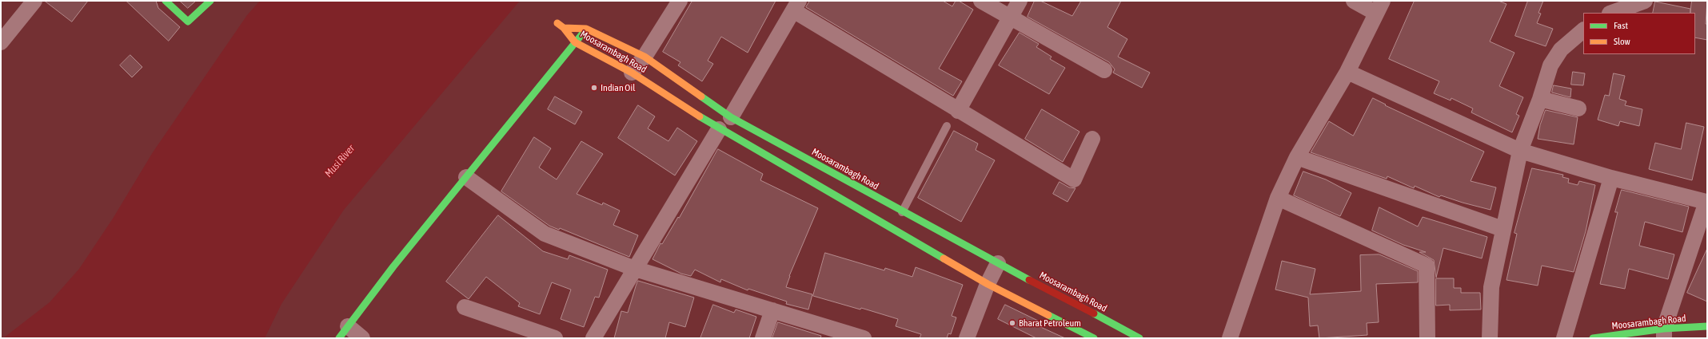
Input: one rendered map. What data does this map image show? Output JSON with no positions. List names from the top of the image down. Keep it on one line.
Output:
{"streets":{"main road":["Moosarambagh Road"]},"water":["Musi River"],"places":["Indian Oil","Bharat Petroleum"],"legend":["Fast","Slow"]}
